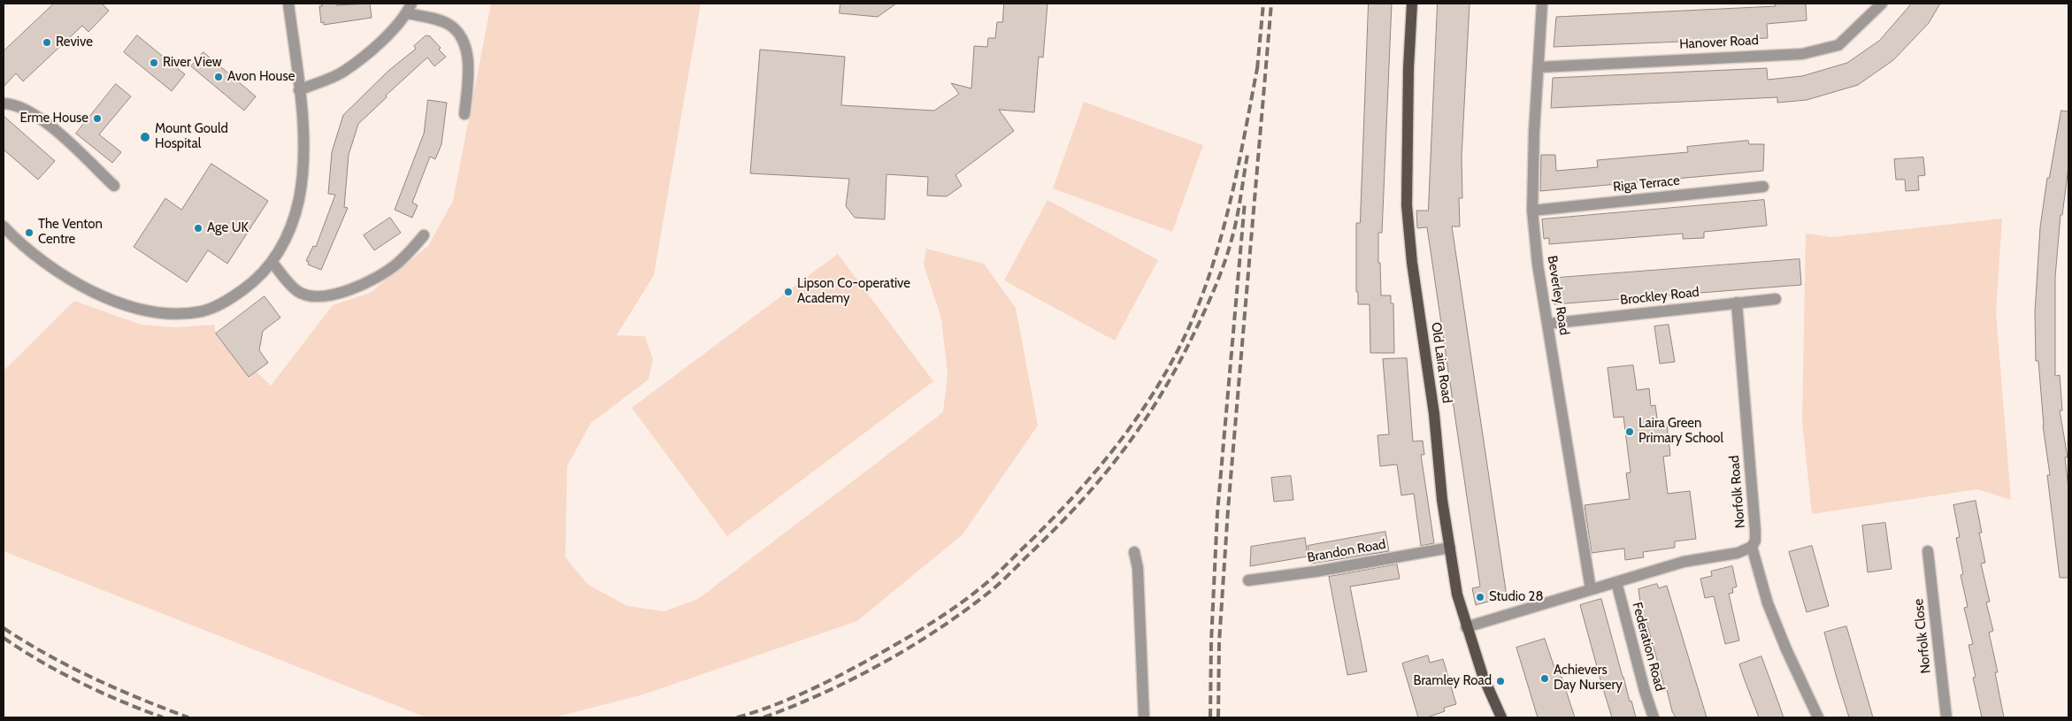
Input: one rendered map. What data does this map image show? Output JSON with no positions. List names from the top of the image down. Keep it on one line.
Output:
{"streets":{"main road":["Old Laira Road"],"street":["Hanover Road","Riga Terrace","Beverley Road","Brockley Road","Norfolk Road","Brandon Road","Norfolk Close","Federation Road"]},"crossings":[["Hanover Road","Beverley Road"],["Riga Terrace","Beverley Road"],["Beverley Road","Brockley Road"],["Brockley Road","Norfolk Road"],["Old Laira Road","Brandon Road"]],"places":["Revive","River View","Avon House","Erme House","Mount Gould Hospital","Age UK","The Venton Centre","Lipson Co-operative Academy","Laira Green Primary School","Studio 28","Achievers Day Nursery","Bramley Road"]}
